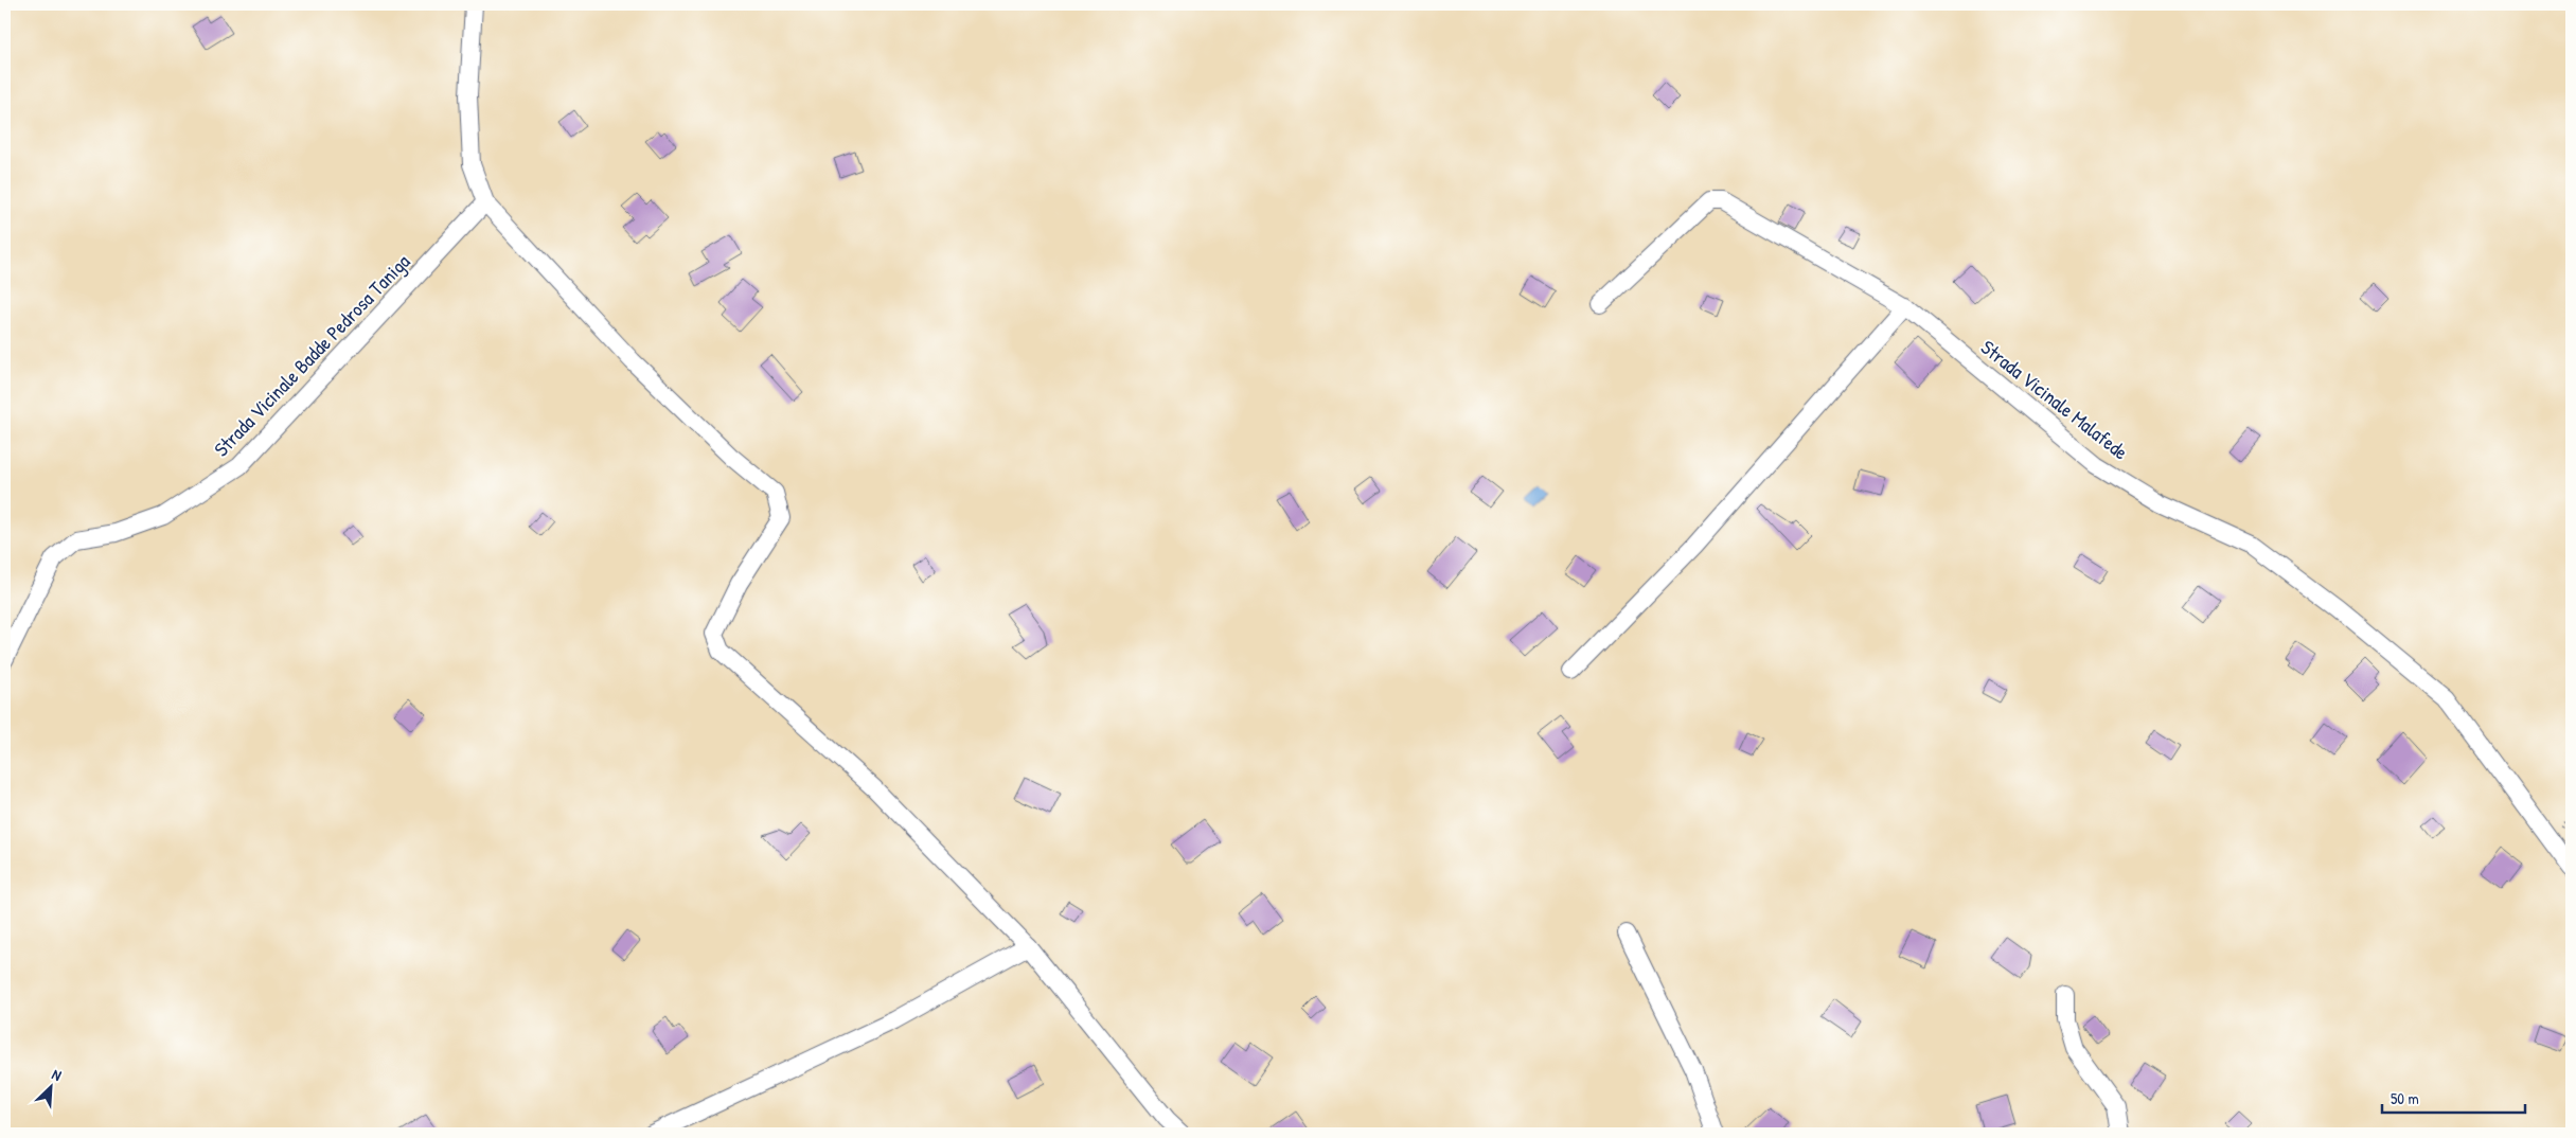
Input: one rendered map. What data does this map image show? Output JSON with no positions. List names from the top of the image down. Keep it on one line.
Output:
{"streets":{"street":["Strada Vicinale Badde Pedrosa Taniga","Strada Vicinale Malafede"]},"scale_bar":"50 m","north":"top right"}
